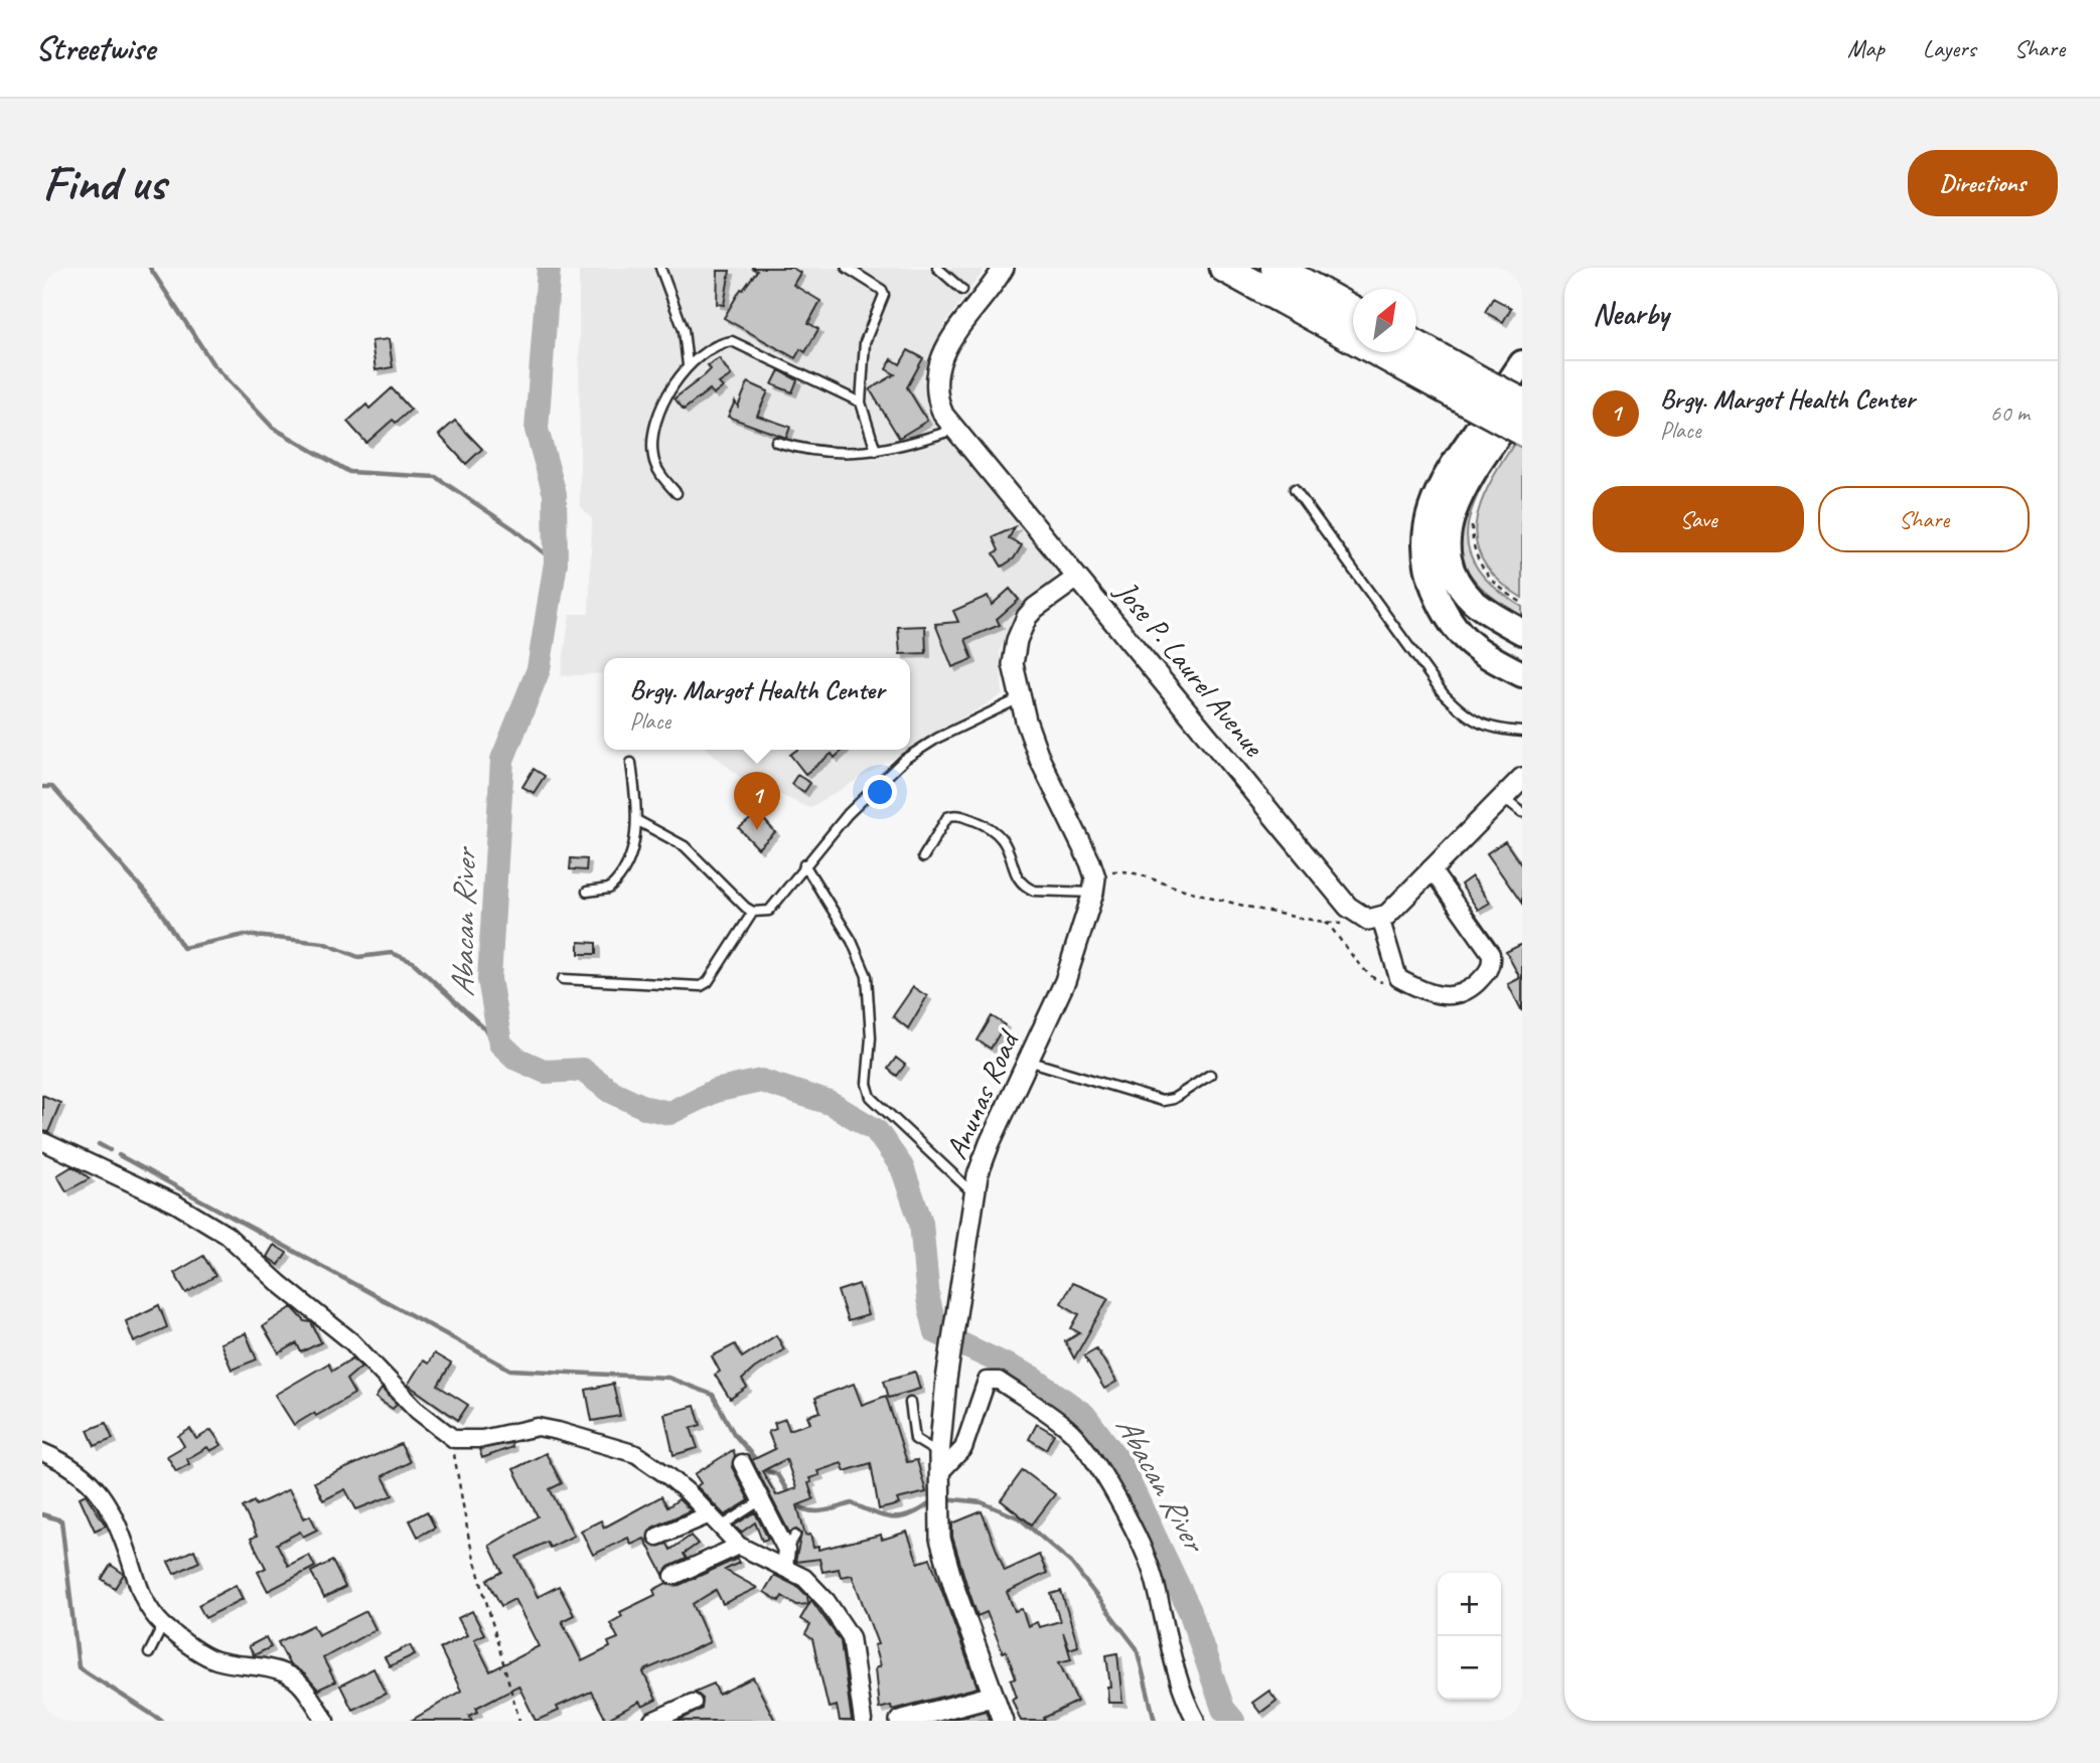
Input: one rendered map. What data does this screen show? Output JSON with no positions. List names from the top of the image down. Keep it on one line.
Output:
{"streets":{"street":["Jose P. Laurel Avenue","Anunas Road"]},"water":["Abacan River"],"north":"top right","page":{"header":"Streetwise","nav":["Map","Layers","Share"],"buttons":["Directions",["Save","Share"]],"title":"Find us","heading":"Nearby","list":[{"mark":"1","name":"Brgy. Margot Health Center","note":"Place","value":"60 m"}],"popup":["Brgy. Margot Health Center","Place"],"pins":"1","map_buttons":["+","−"]}}
